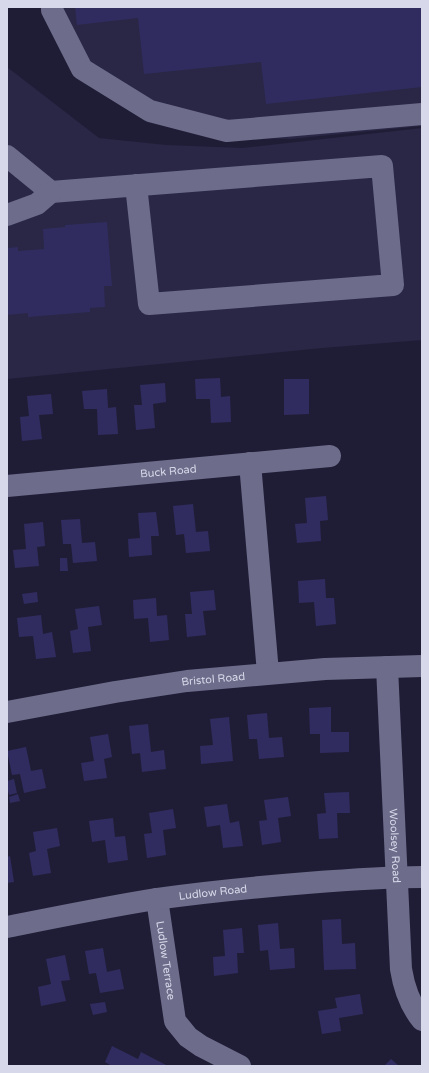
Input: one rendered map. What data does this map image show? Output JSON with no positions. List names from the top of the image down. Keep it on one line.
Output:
{"streets":{"street":["Buck Road","Bristol Road","Woolsey Road","Ludlow Road","Ludlow Terrace"]},"crossings":[["Bristol Road","Woolsey Road"],["Woolsey Road","Ludlow Road"],["Ludlow Road","Ludlow Terrace"]]}
